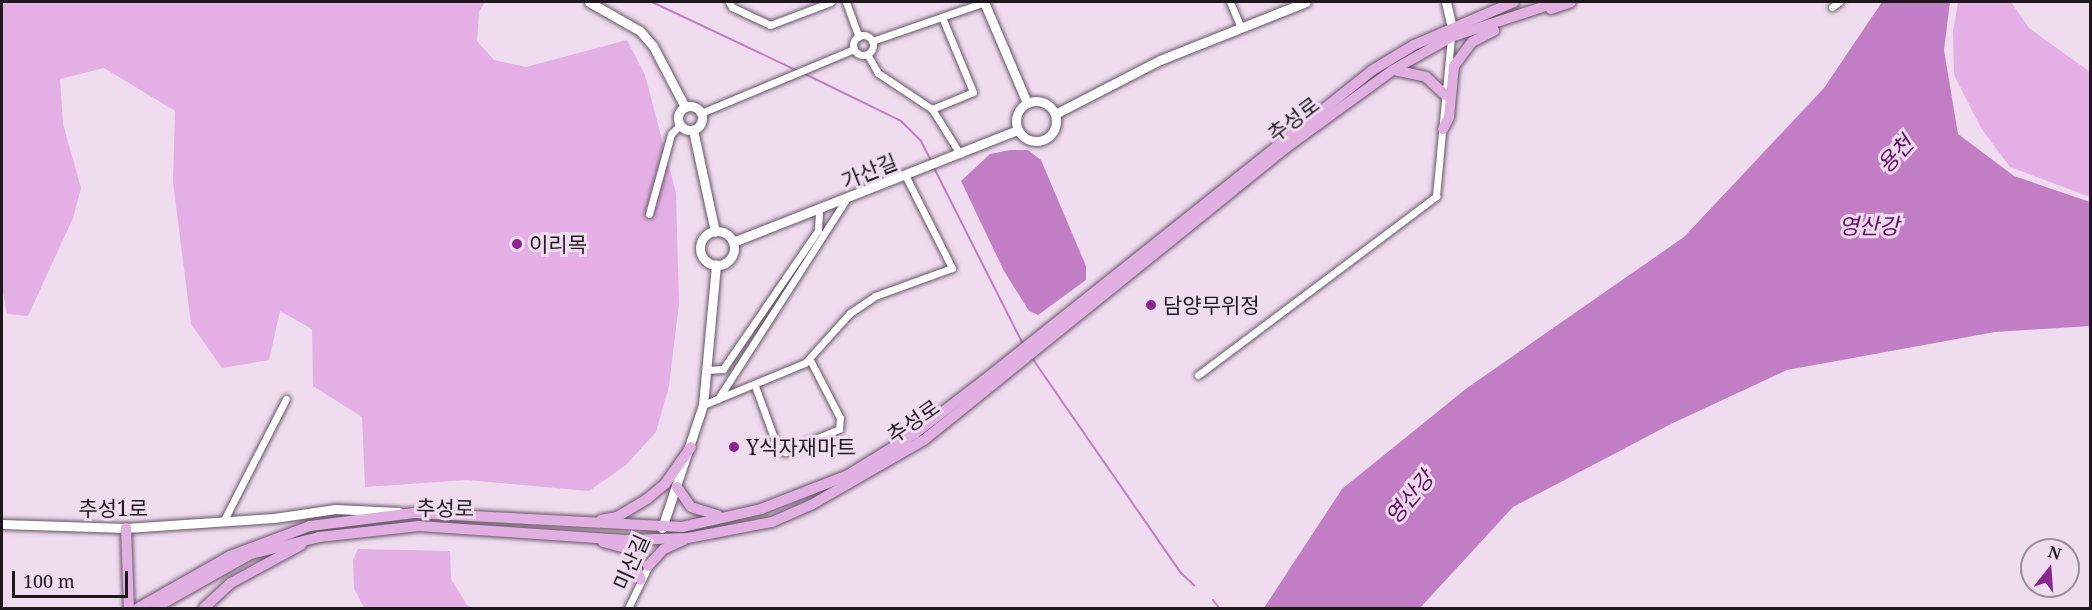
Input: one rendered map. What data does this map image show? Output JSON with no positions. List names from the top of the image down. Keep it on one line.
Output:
{"streets":{"main road":["추성로"],"street":["가산길","추성1로","미산길"]},"crossings":[["추성로","추성1로"],["추성로","미산길"]],"water":["용천","영산강"],"places":["이리목","담양무위정","Y식자재마트"],"scale_bar":"100 m","north":"top"}
